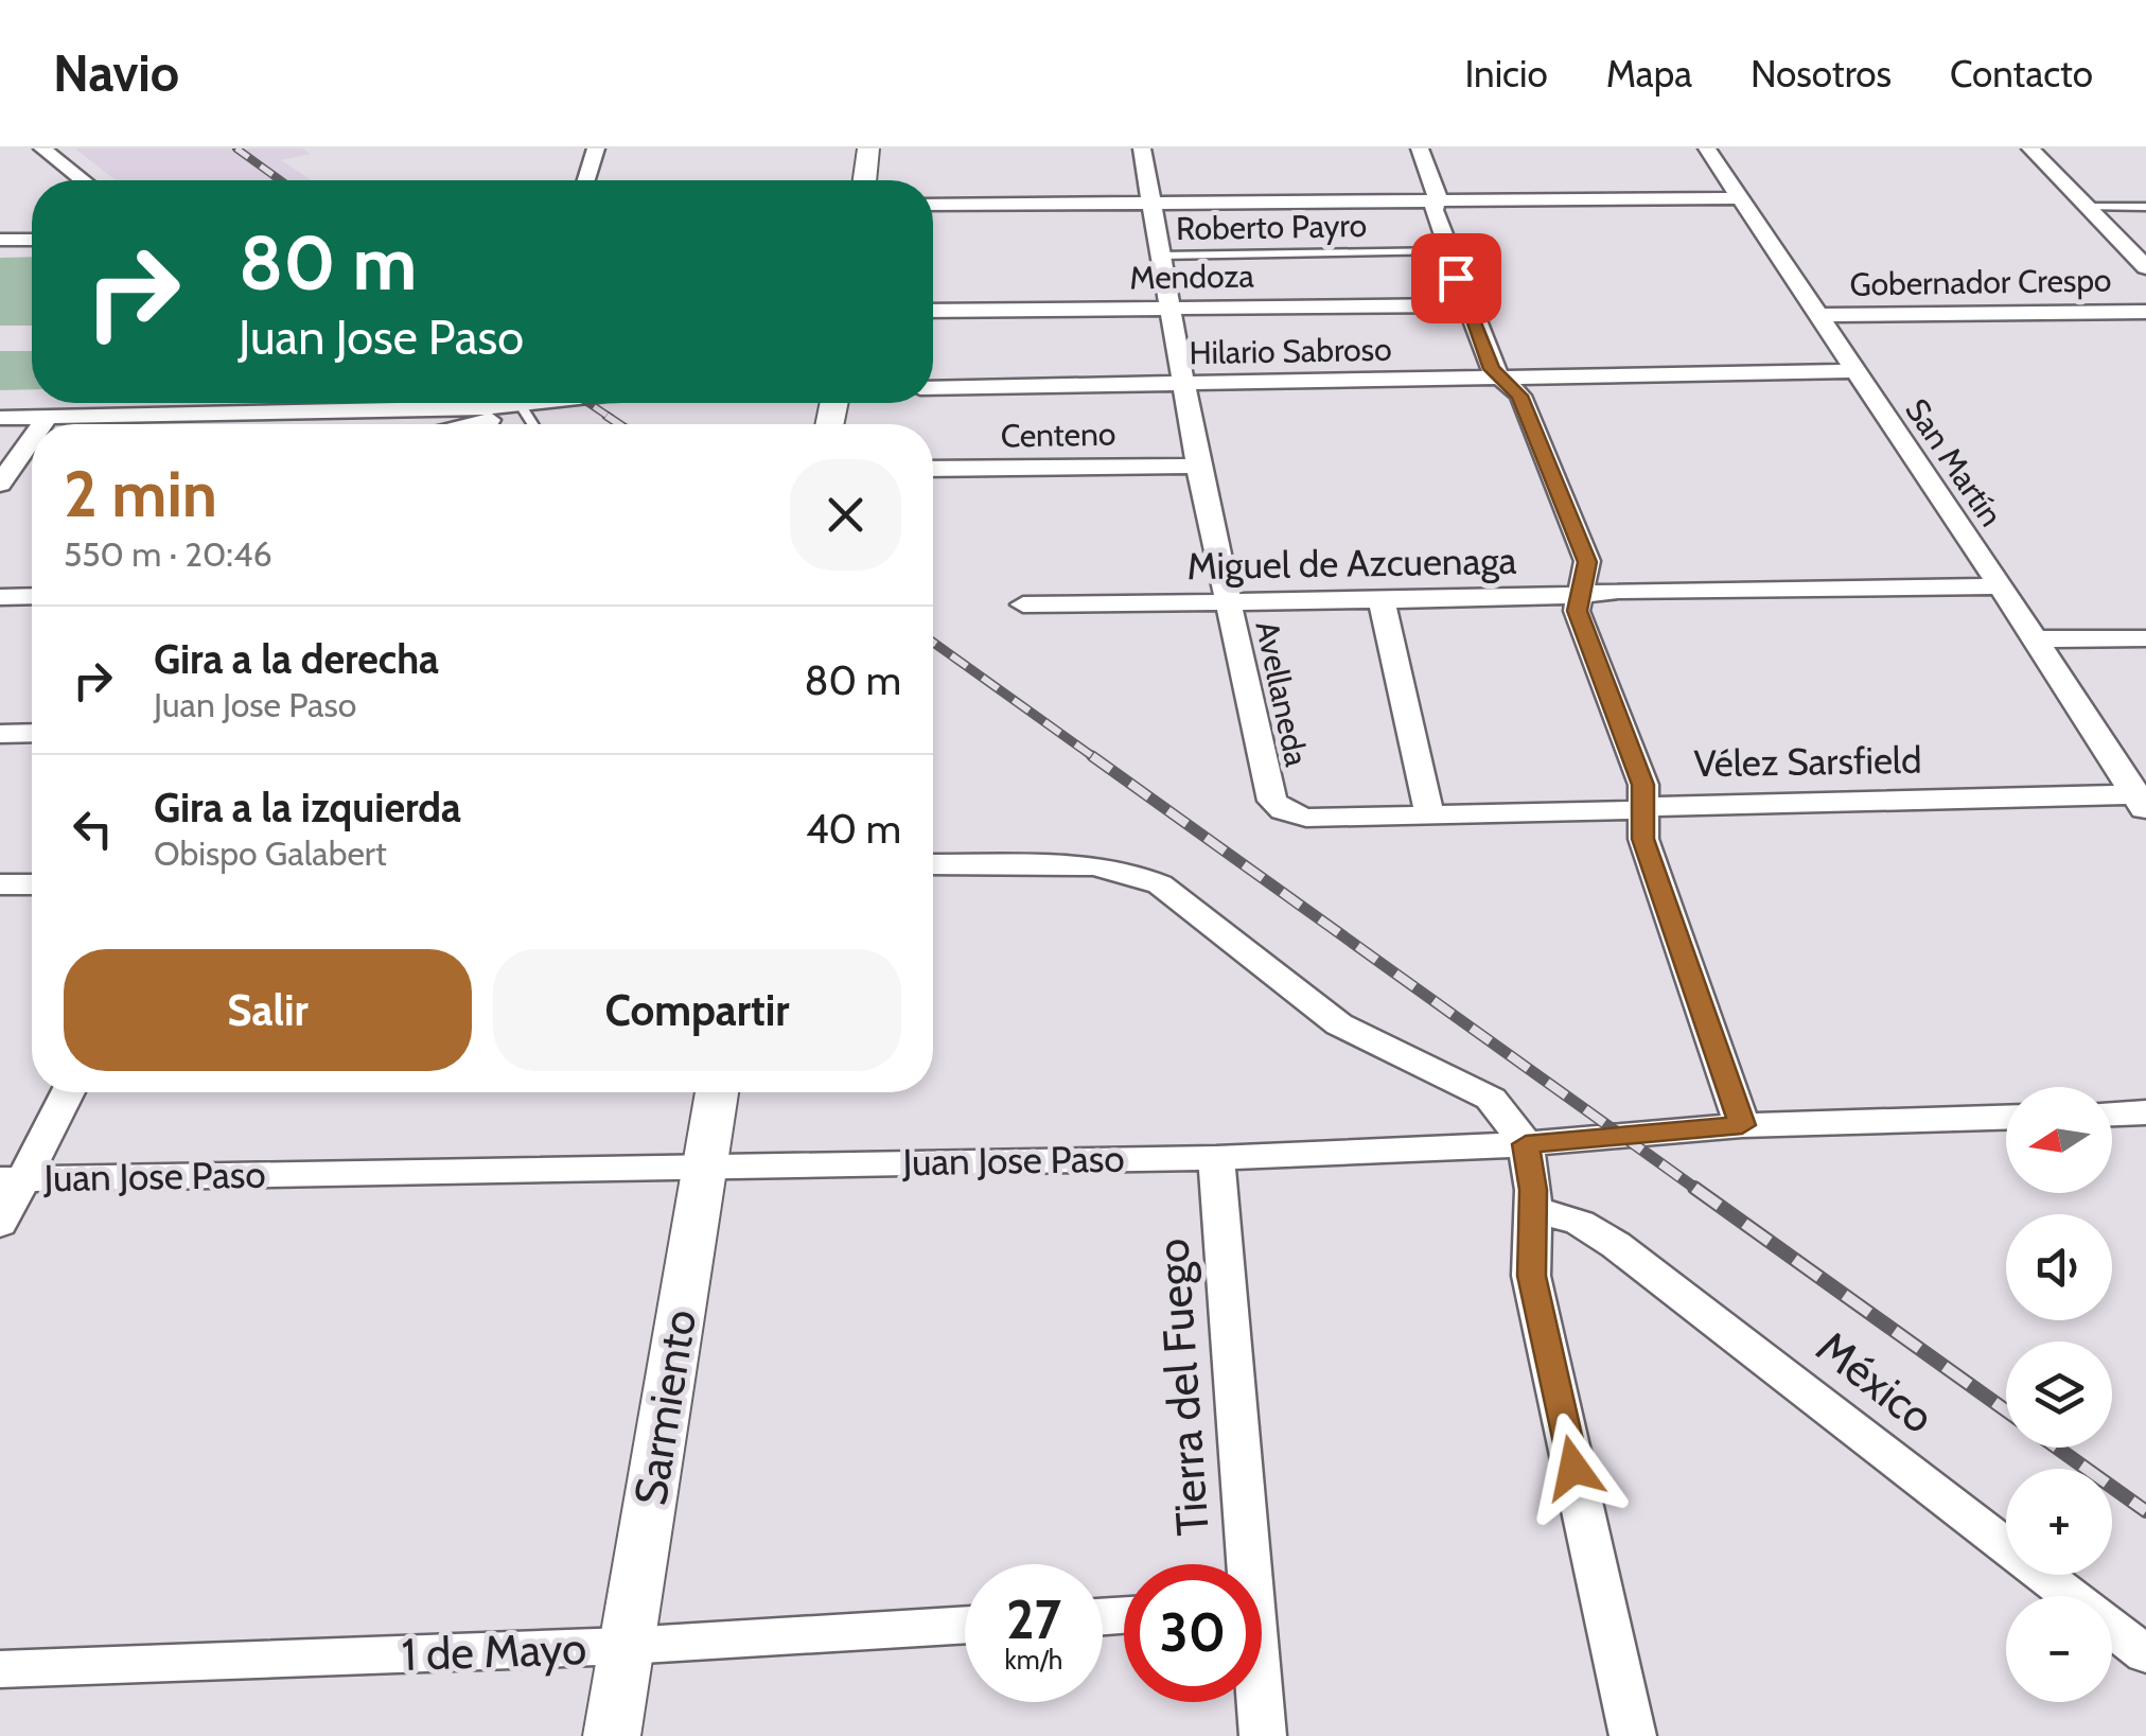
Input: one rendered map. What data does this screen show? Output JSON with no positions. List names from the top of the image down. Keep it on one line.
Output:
{"streets":{"street":["Mendoza","Gobernador Crespo","Hilario Sabroso","Centeno","San Martín","Miguel de Azcuenaga","Avellaneda","Vélez Sarsfield","Juan Jose Paso","México","Tierra del Fuego","Sarmiento","1 de Mayo"],"lane":["Roberto Payro"]},"crossings":[["Roberto Payro","Avellaneda"],["Mendoza","Avellaneda"],["Gobernador Crespo","San Martín"],["Hilario Sabroso","San Martín"],["Hilario Sabroso","Avellaneda"],["Centeno","Avellaneda"],["San Martín","Miguel de Azcuenaga"],["San Martín","Vélez Sarsfield"],["Miguel de Azcuenaga","Avellaneda"],["Avellaneda","Vélez Sarsfield"],["Juan Jose Paso","Tierra del Fuego"],["Juan Jose Paso","Sarmiento"],["Sarmiento","1 de Mayo"]],"north":"left","page":{"header":"Navio","nav":["Inicio","Mapa","Nosotros","Contacto"],"turn":["80 m","Juan Jose Paso"],"heading":["2 min","550 m · 20:46"],"list":[{"name":"Gira a la derecha","note":"Juan Jose Paso","value":"80 m"},{"name":"Gira a la izquierda","note":"Obispo Galabert","value":"40 m"}],"buttons":["Salir","Compartir"],"map_buttons":["+","−"],"speed":"27 km/h","limit":"30"}}
